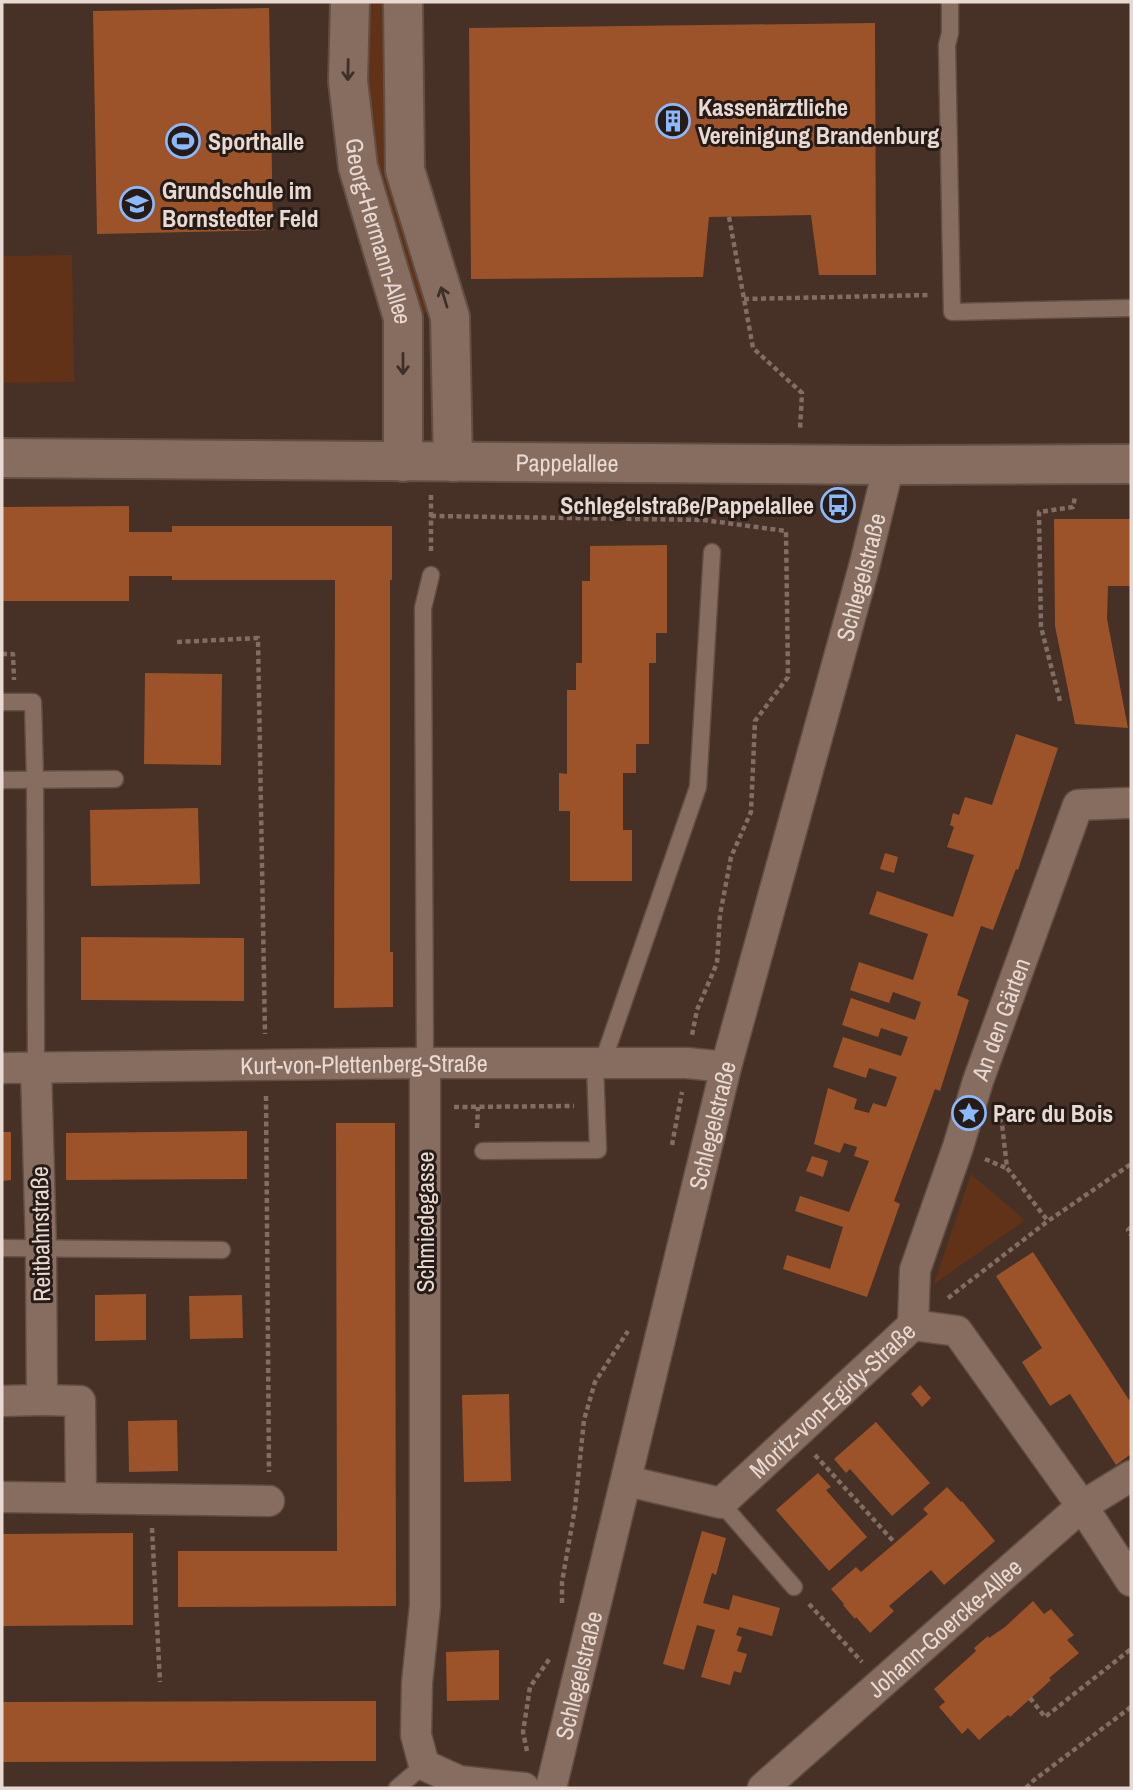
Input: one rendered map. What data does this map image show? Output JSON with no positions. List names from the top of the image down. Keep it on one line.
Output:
{"streets":{"street":["Georg-Hermann-Allee","Pappelallee","Schlegelstraße","An den Gärten","Kurt-von-Plettenberg-Straße","Schmiedegasse","Reitbahnstraße","Moritz-von-Egidy-Straße","Johann-Goercke-Allee"]},"crossings":[["Georg-Hermann-Allee","Pappelallee"],["Pappelallee","Schlegelstraße"],["Schlegelstraße","Kurt-von-Plettenberg-Straße"],["An den Gärten","Moritz-von-Egidy-Straße"],["Kurt-von-Plettenberg-Straße","Schmiedegasse"],["Kurt-von-Plettenberg-Straße","Reitbahnstraße"],["Moritz-von-Egidy-Straße","Johann-Goercke-Allee"]],"places":{"building":["Kassenärztliche Vereinigung Brandenburg"],"sports":["Sporthalle"],"school or university":["Grundschule im Bornstedter Feld"],"bus stop":["Schlegelstraße/Pappelallee"],"place":["Parc du Bois"]}}
